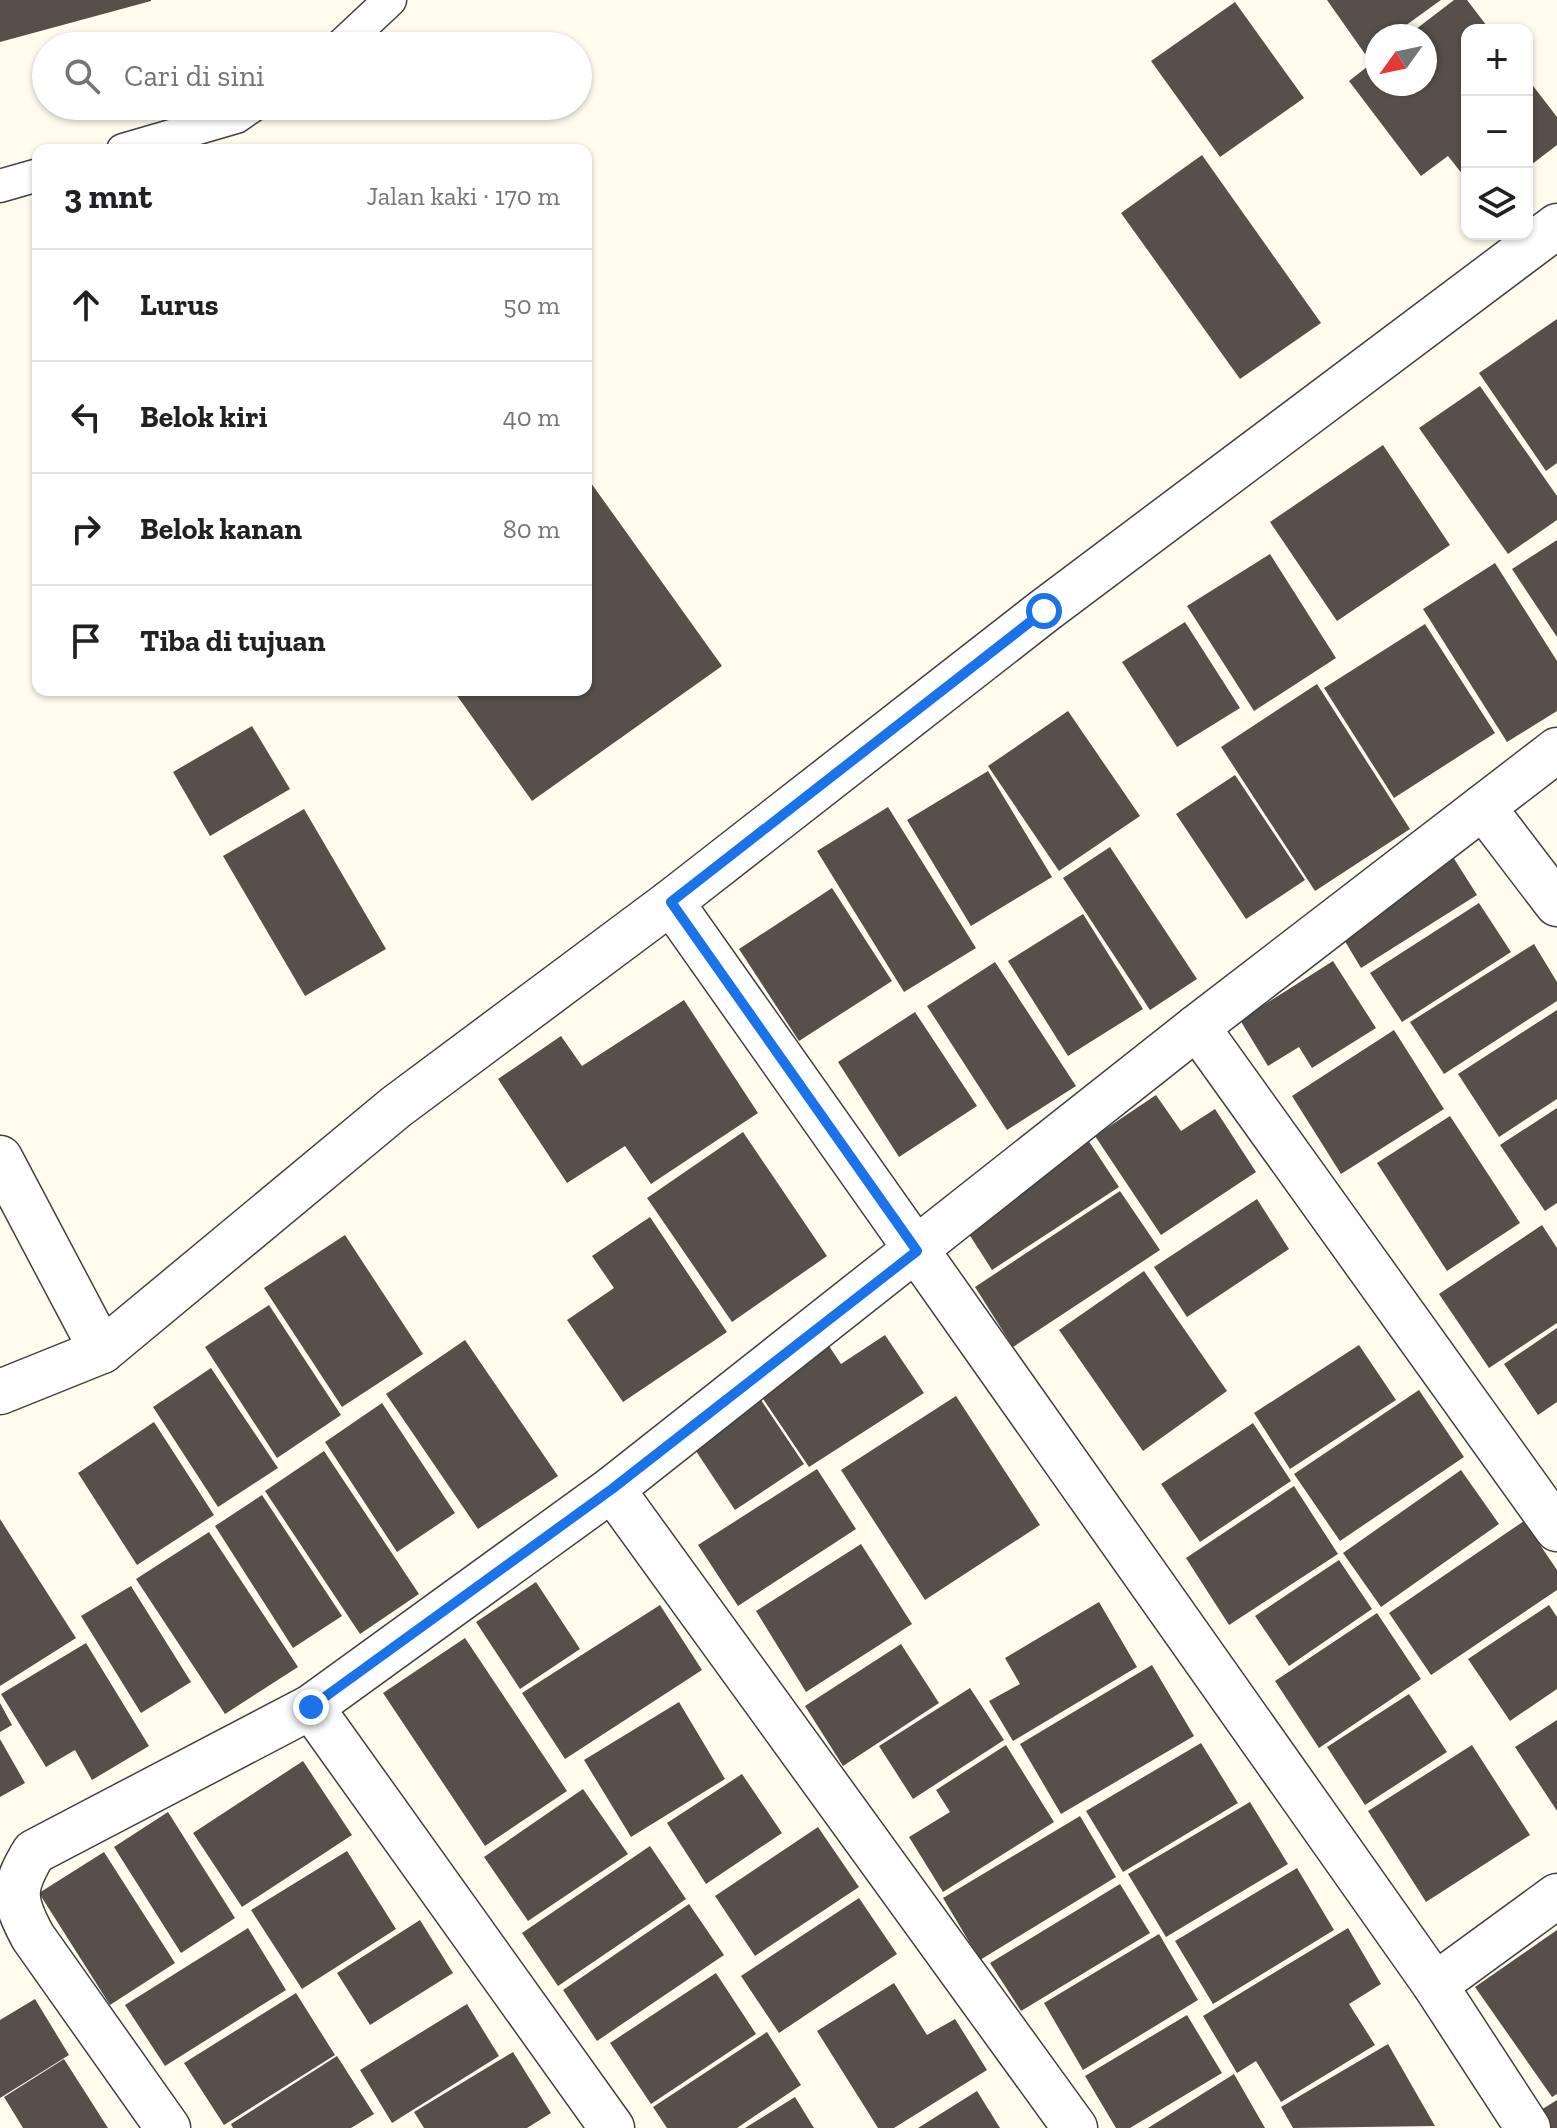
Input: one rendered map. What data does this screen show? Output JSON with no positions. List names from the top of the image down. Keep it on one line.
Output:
{"north":"bottom left","page":{"map_buttons":["+","−"],"search":"Cari di sini","heading":["3 mnt","Jalan kaki · 170 m"],"list":[["Lurus","50 m"],["Belok kiri","40 m"],["Belok kanan","80 m"],"Tiba di tujuan"]}}
